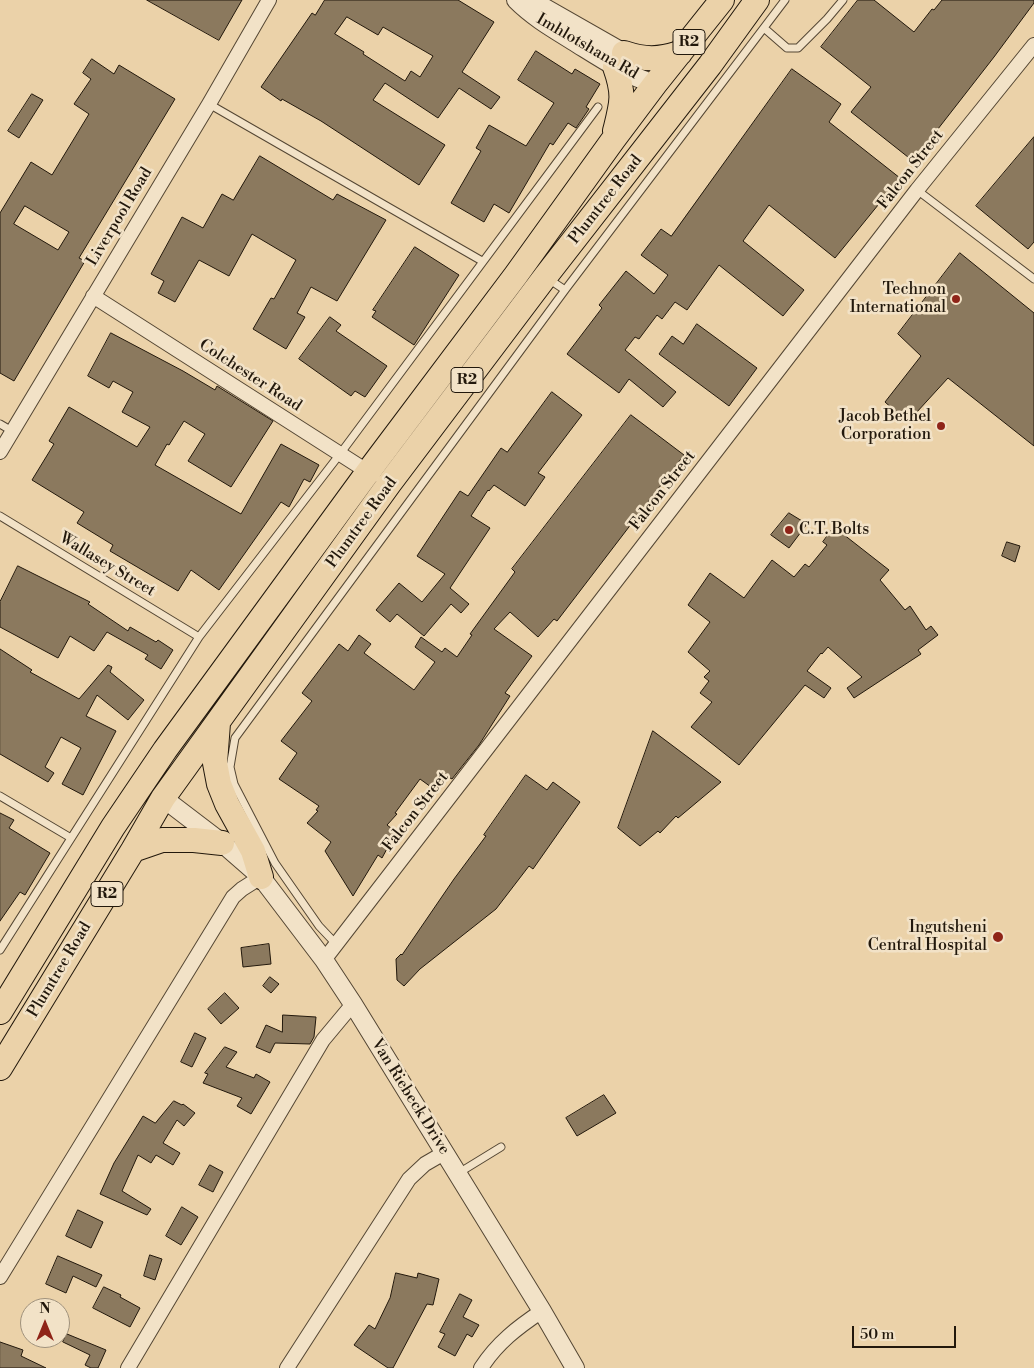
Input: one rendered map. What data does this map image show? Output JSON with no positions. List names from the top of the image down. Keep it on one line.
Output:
{"streets":{"highway":["R2","Plumtree Road"],"street":["Imhlotshana Rd","Falcon Street","Liverpool Road","Colchester Road","Van Riebeck Drive"],"lane":["Wallasey Street"]},"crossings":[["Imhlotshana Rd","Plumtree Road"],["Falcon Street","Van Riebeck Drive"],["Plumtree Road","Colchester Road"],["Plumtree Road","Van Riebeck Drive"],["Liverpool Road","Colchester Road"]],"places":["Technon International","Jacob Bethel Corporation","C.T. Bolts","Ingutsheni Central Hospital"],"scale_bar":"50 m","north":"top"}
